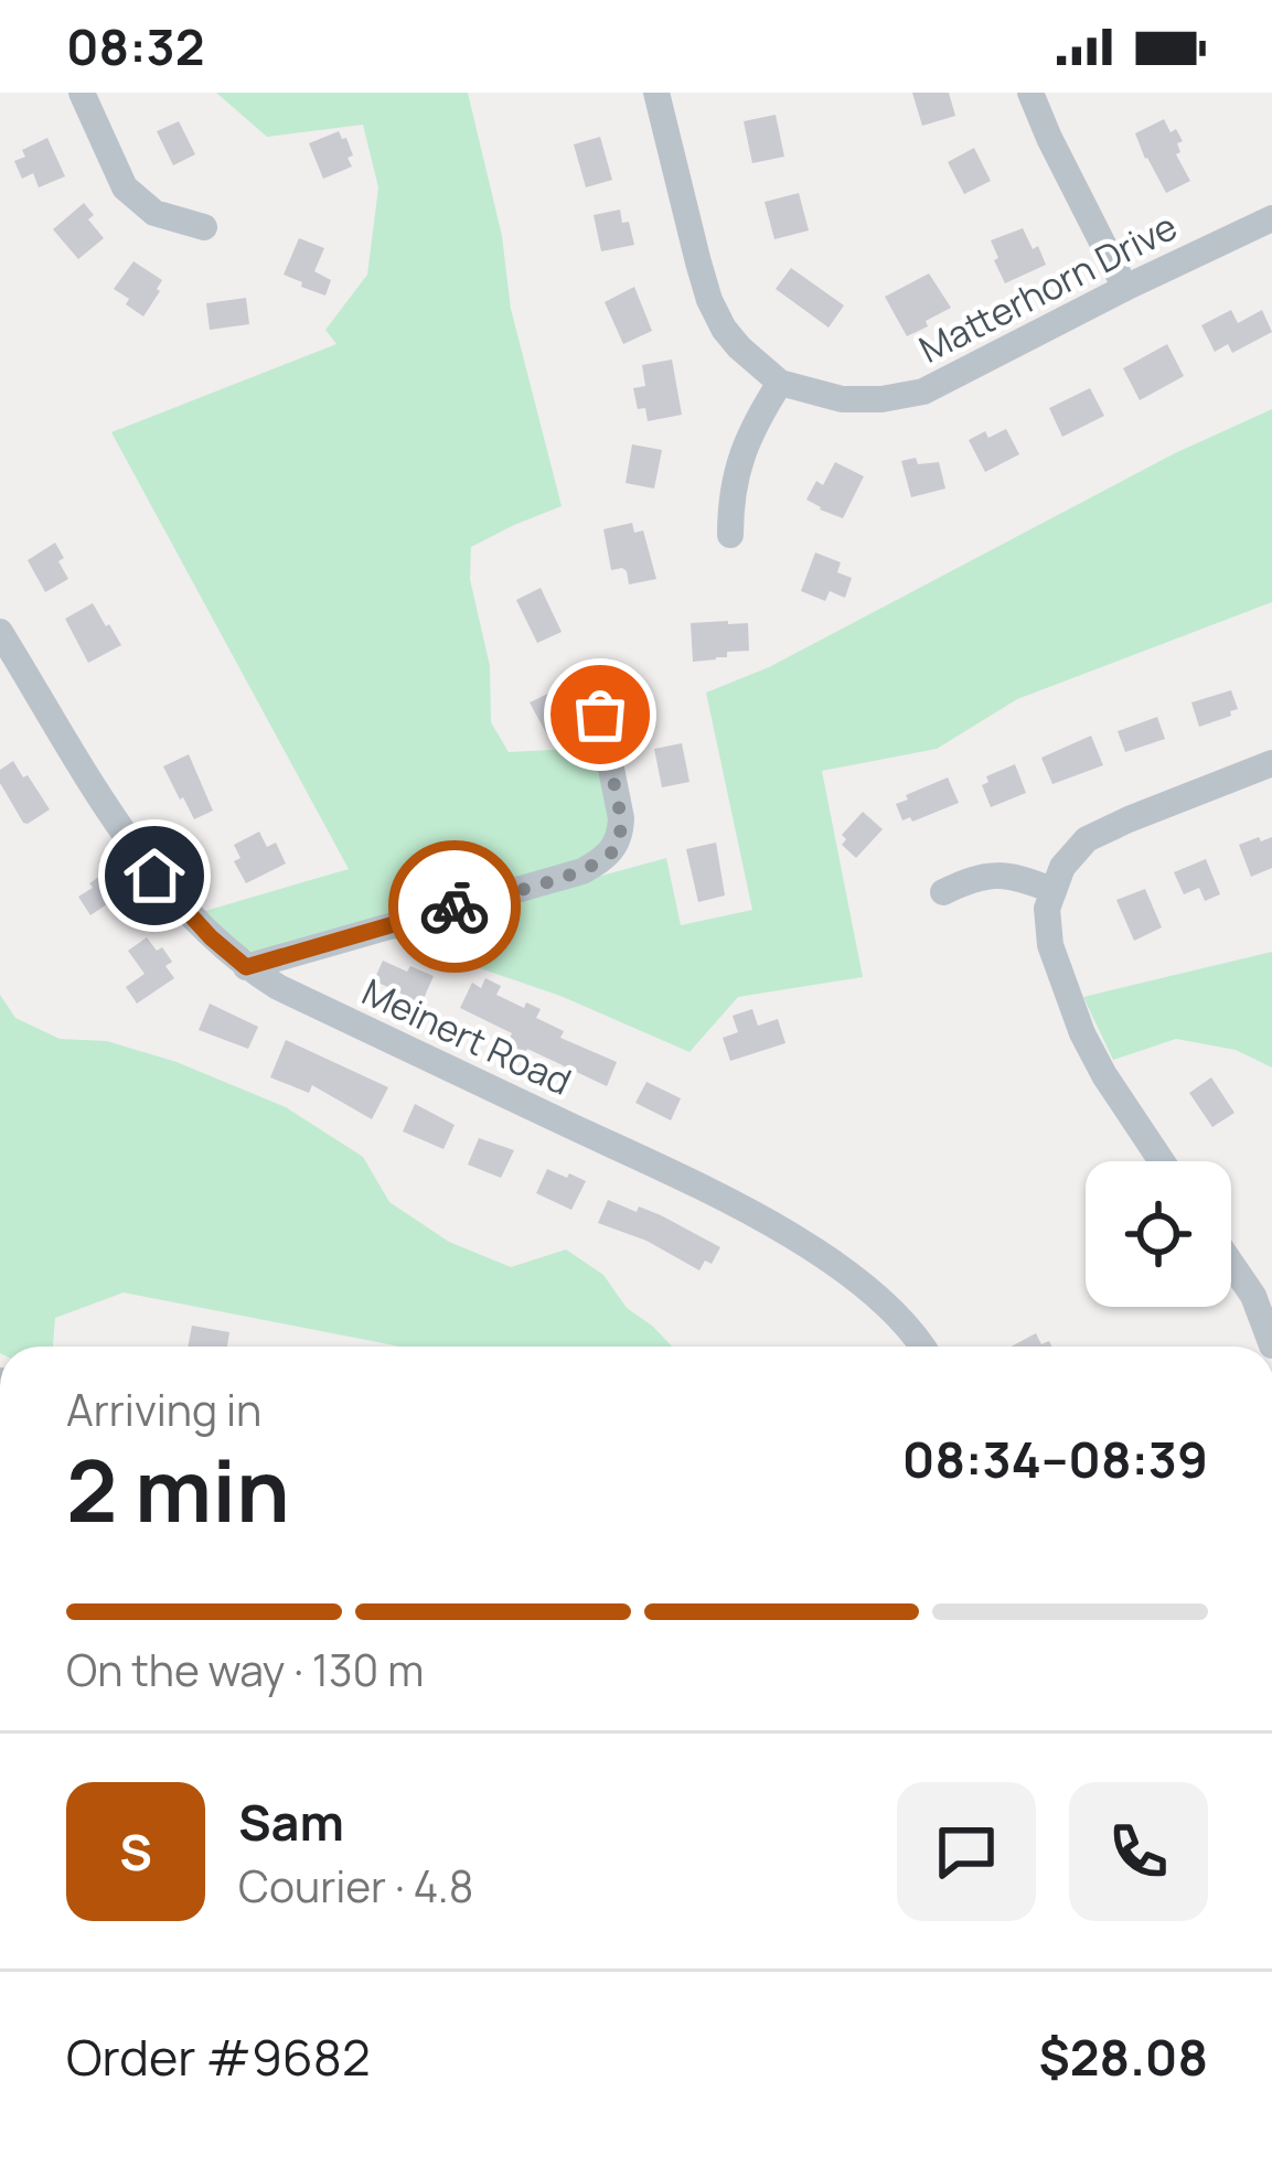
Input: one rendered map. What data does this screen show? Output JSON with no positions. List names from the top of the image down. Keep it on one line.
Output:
{"streets":{"street":["Matterhorn Drive","Meinert Road"]},"page":{"status":"08:32","heading":["2 min","Arriving in","08:34–08:39"],"panel":["Sam","Courier · 4.8","Order #9682","$28.08"],"bar":"On the way · 130 m","round":"S"}}
